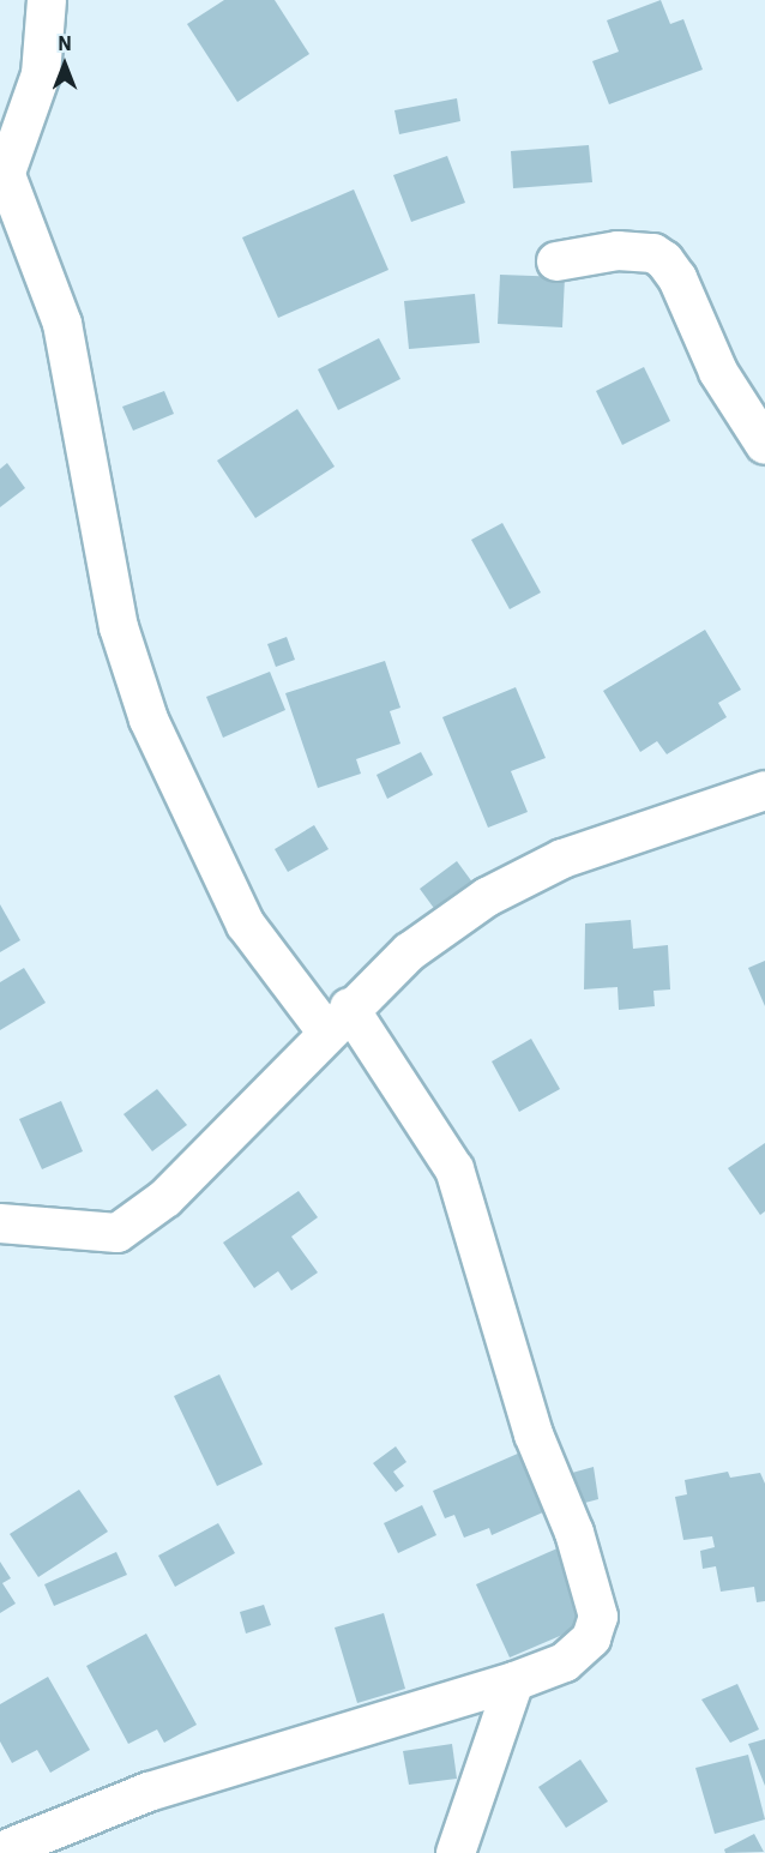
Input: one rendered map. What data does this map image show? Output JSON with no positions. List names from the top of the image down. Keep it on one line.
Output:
{"north":"top"}
